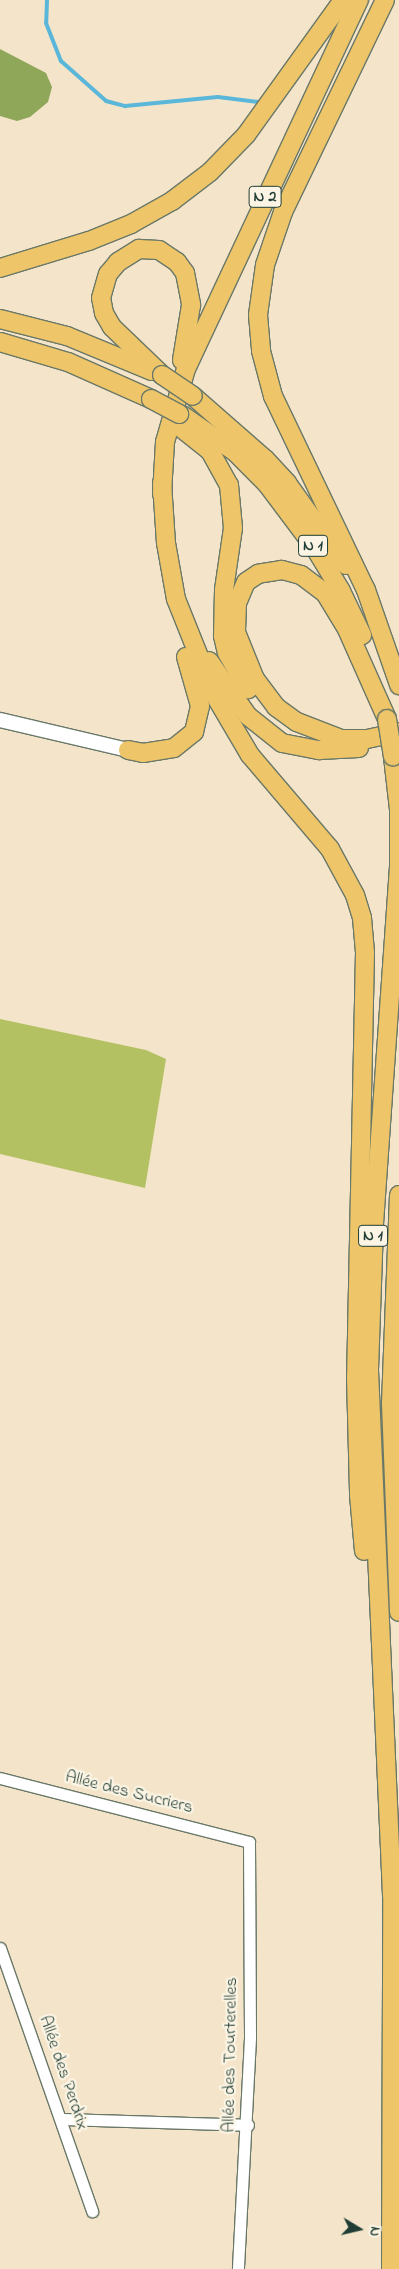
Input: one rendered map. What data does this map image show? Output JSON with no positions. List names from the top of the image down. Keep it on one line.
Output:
{"streets":{"highway":["N 2","N 1"],"street":["Allée des Sucriers","Allée des Tourterelles","Allée des Perdrix"]},"crossings":[["N 2","N 1"],["Allée des Sucriers","Allée des Tourterelles"]],"north":"right"}
